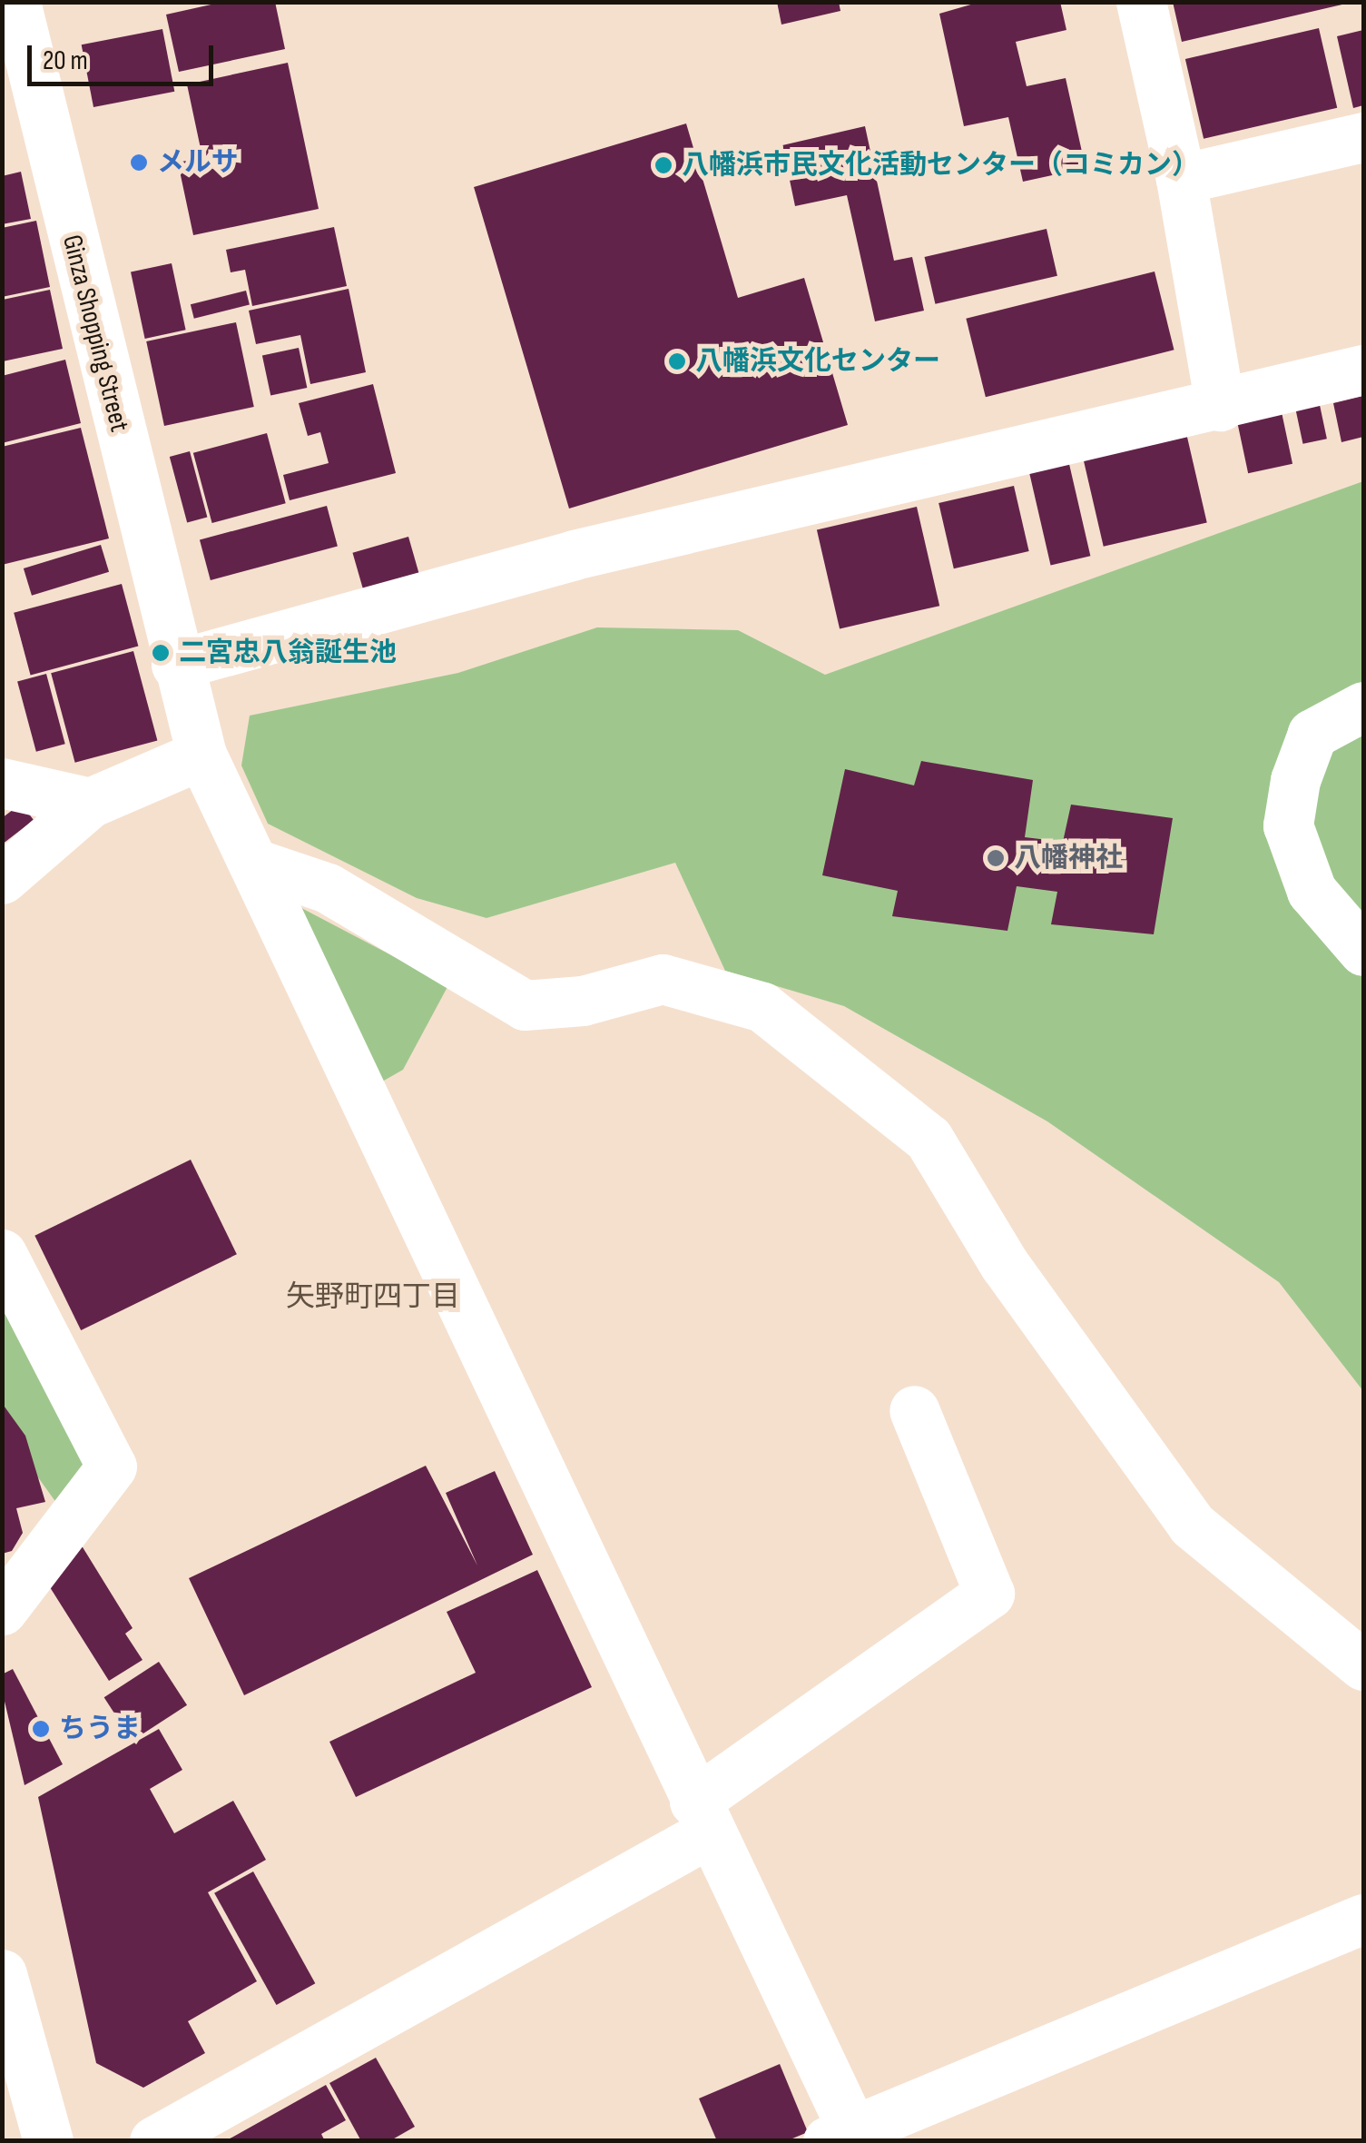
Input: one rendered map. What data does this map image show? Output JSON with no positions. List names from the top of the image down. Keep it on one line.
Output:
{"streets":{"street":["Ginza Shopping Street"]},"districts":["矢野町四丁目"],"places":["メルサ","八幡浜市民文化活動センター（コミカン）","八幡浜文化センター","二宮忠八翁誕生池","八幡神社","ちうま"],"scale_bar":"20 m"}
